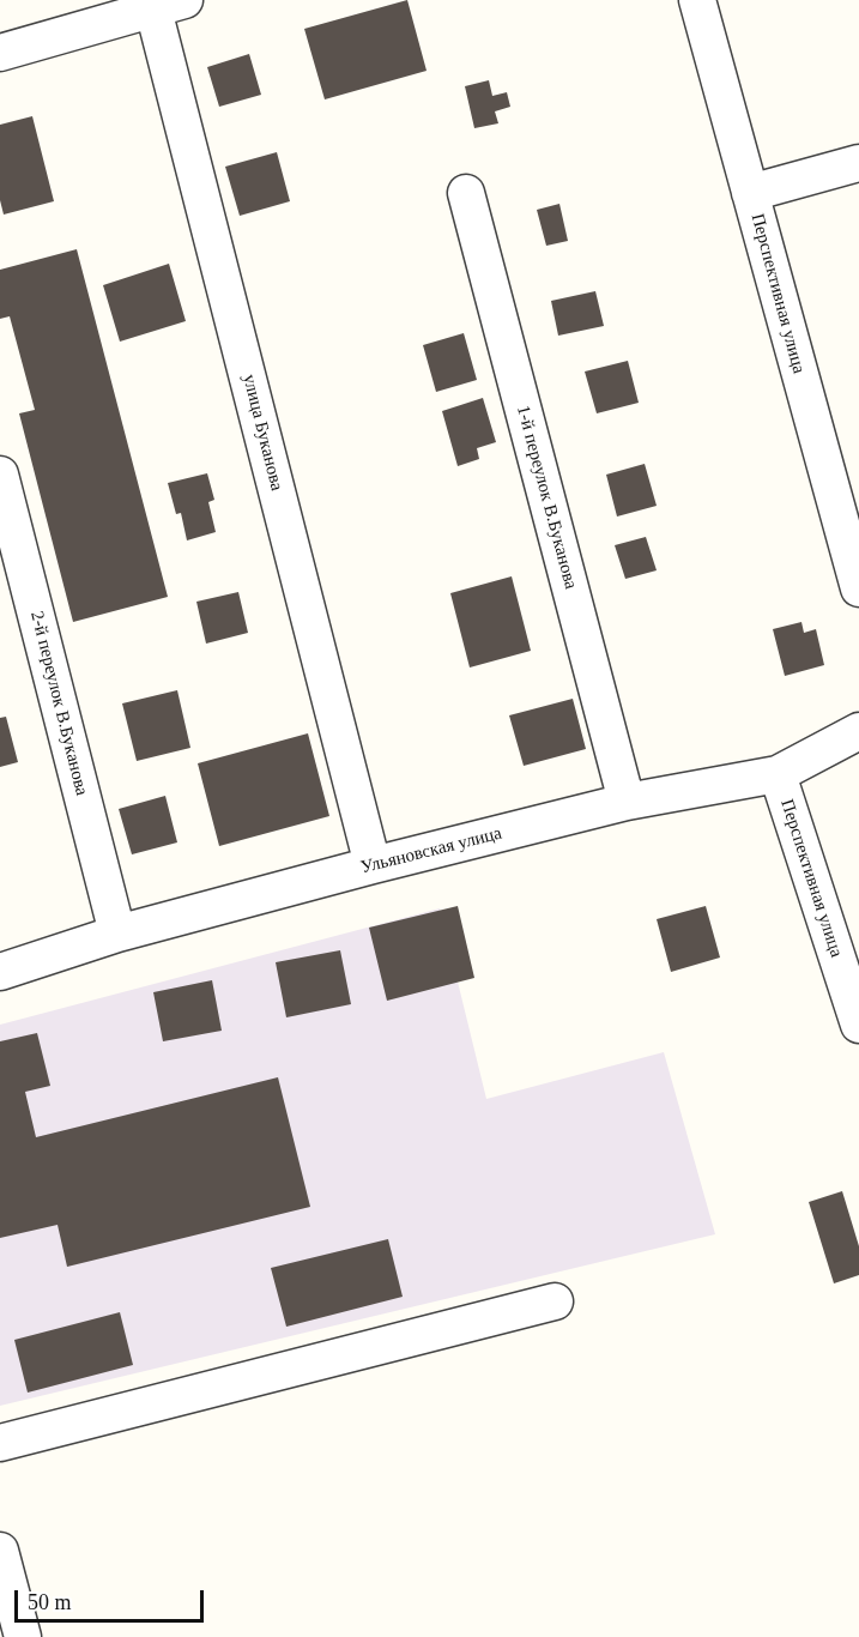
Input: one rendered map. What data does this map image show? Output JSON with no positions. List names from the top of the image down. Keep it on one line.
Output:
{"streets":{"street":["Перспективная улица","улица Буканова","1-й переулок В.Буканова","2-й переулок В.Буканова","Ульяновская улица"]},"crossings":[["Перспективная улица","Ульяновская улица"],["улица Буканова","Ульяновская улица"],["1-й переулок В.Буканова","Ульяновская улица"],["2-й переулок В.Буканова","Ульяновская улица"]],"scale_bar":"50 m"}
